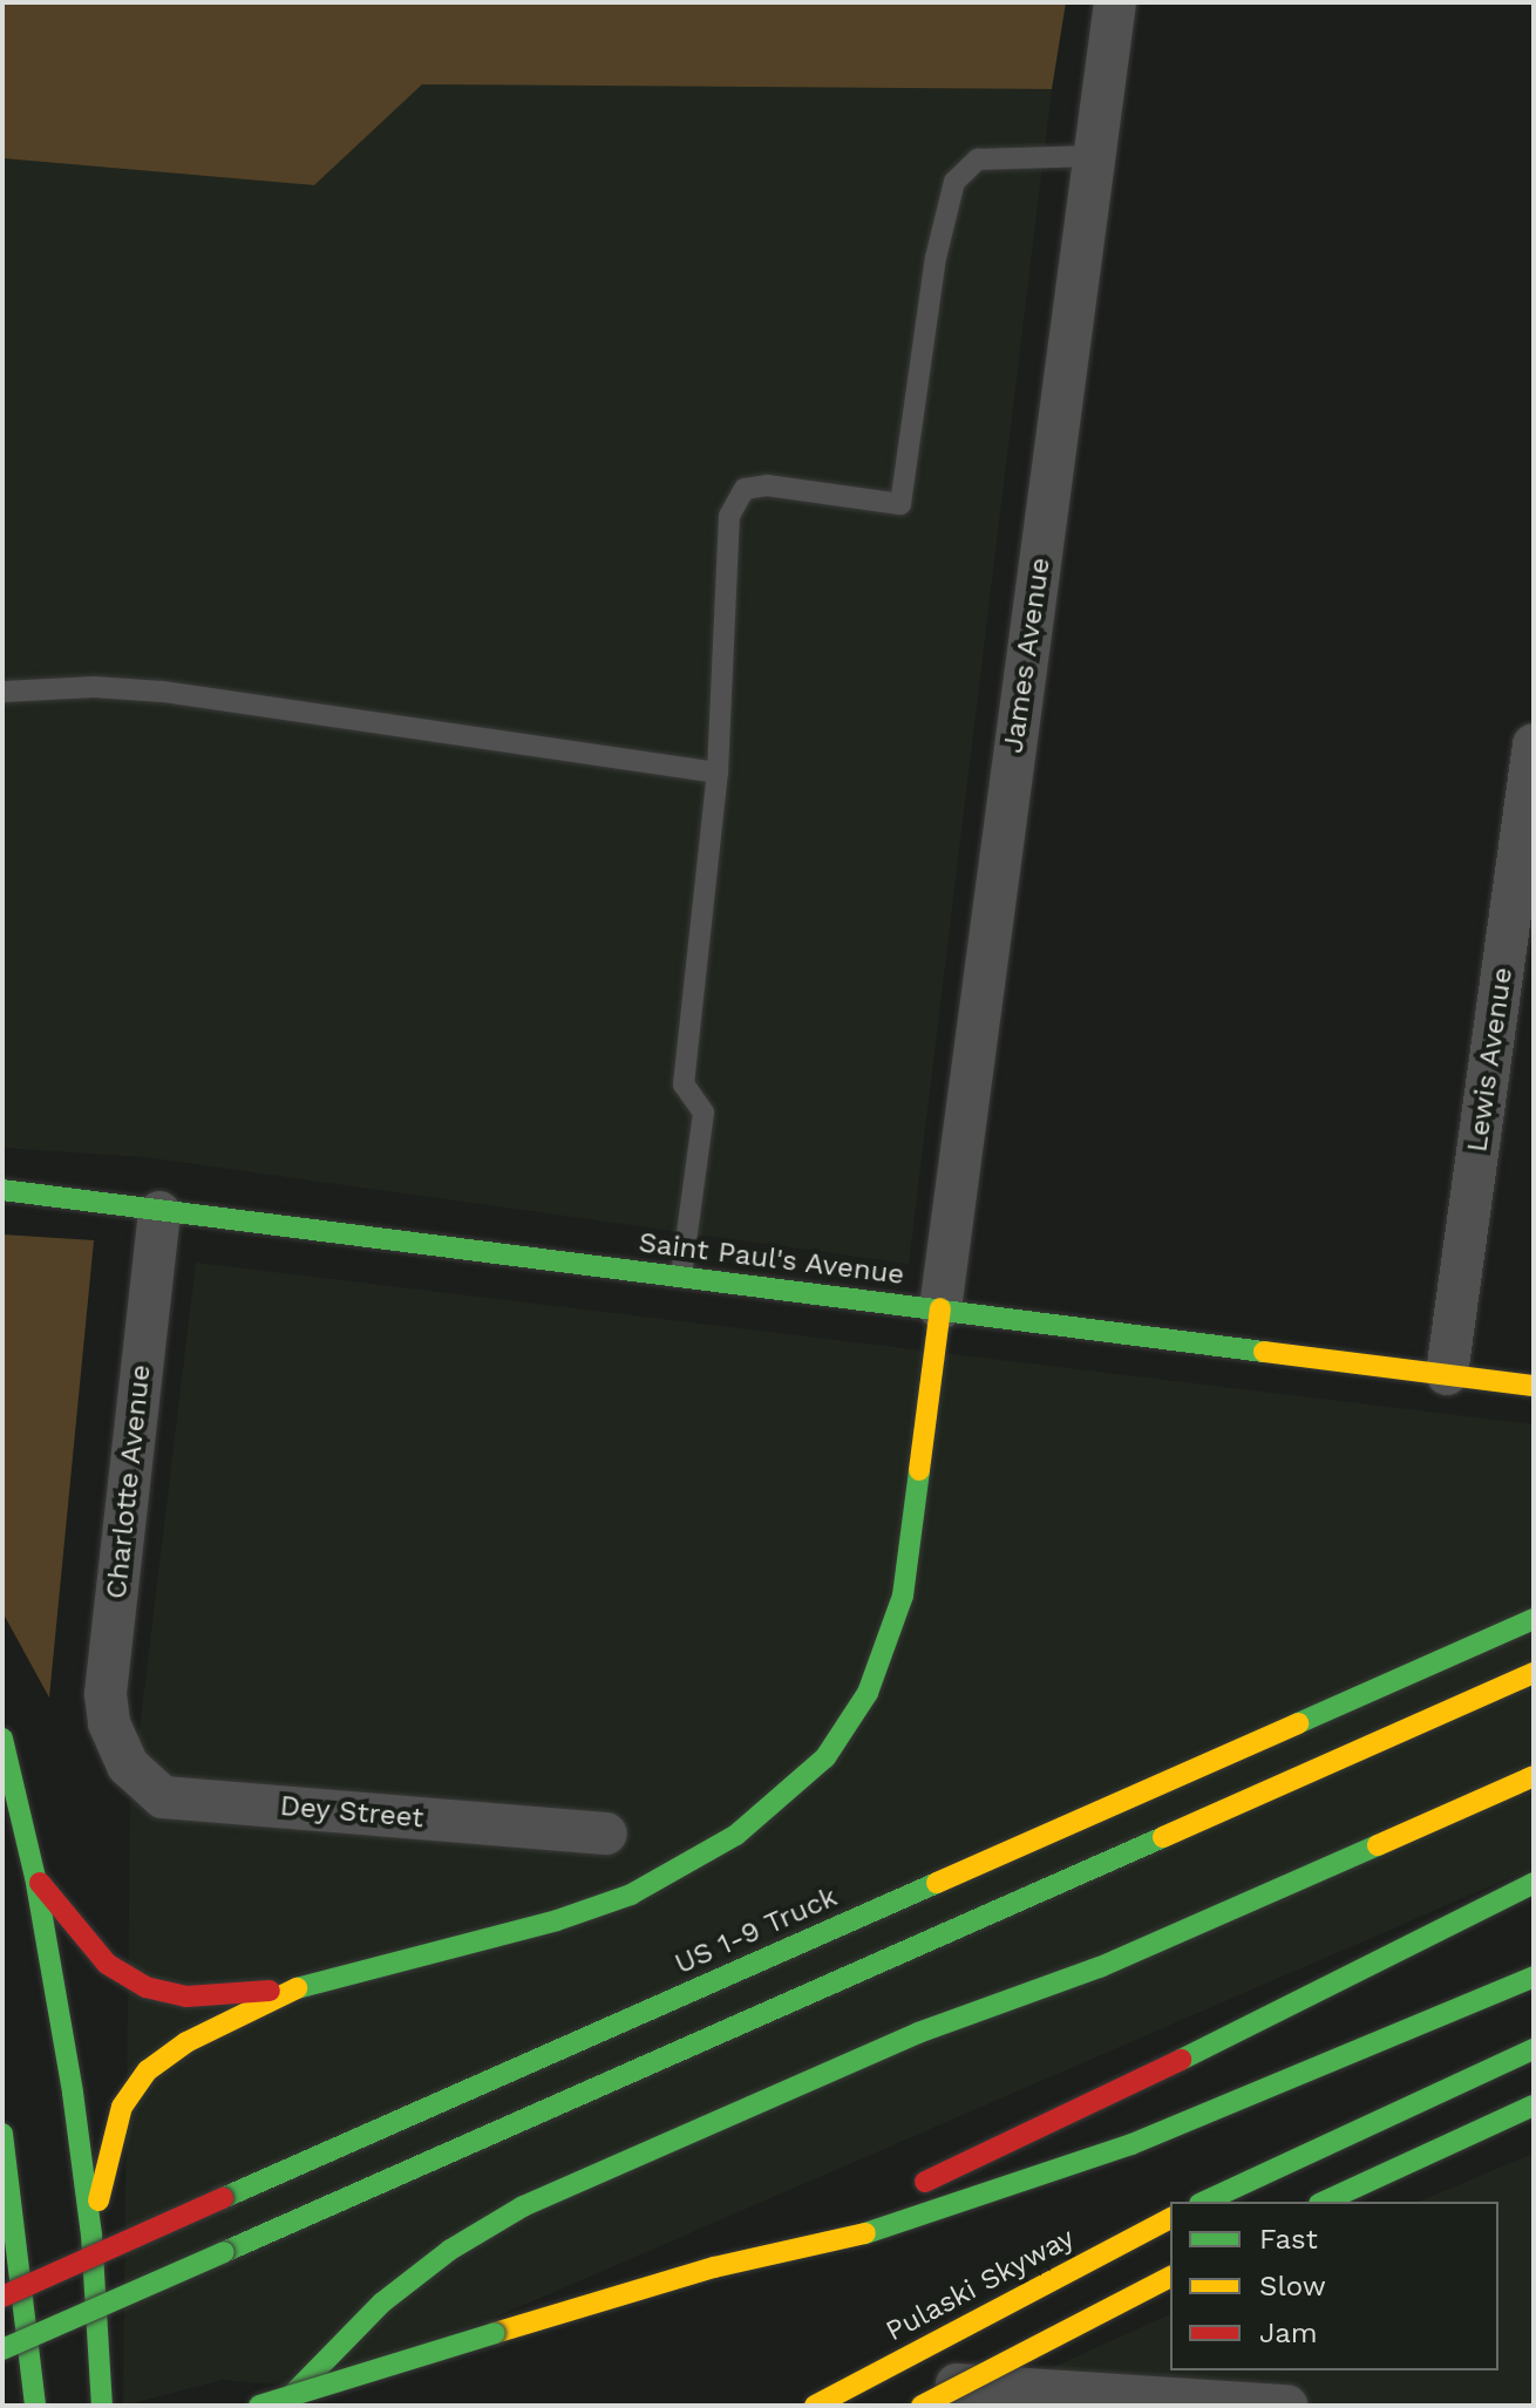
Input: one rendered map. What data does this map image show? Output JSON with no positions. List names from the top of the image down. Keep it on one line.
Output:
{"streets":{"main road":["Saint Paul's Avenue","US 1-9 Truck","Pulaski Skyway"],"street":["James Avenue","Lewis Avenue","Charlotte Avenue","Dey Street"]},"crossings":[["James Avenue","Saint Paul's Avenue"],["Lewis Avenue","Saint Paul's Avenue"],["Saint Paul's Avenue","Charlotte Avenue"],["Charlotte Avenue","Dey Street"]],"legend":["Fast","Slow","Jam"]}
